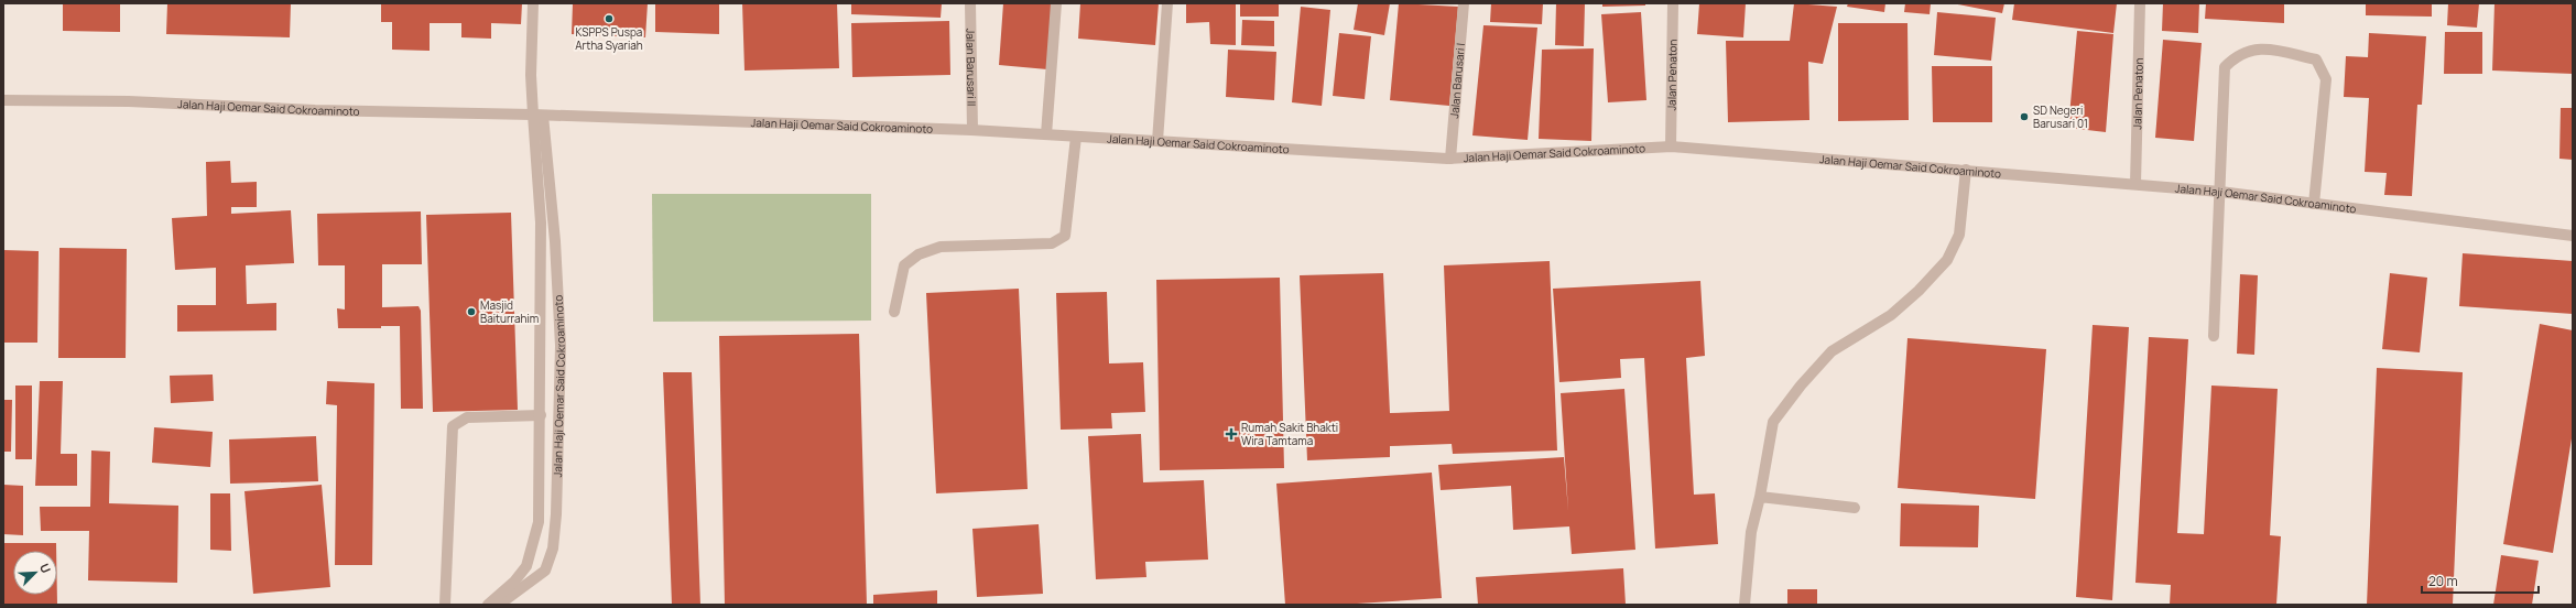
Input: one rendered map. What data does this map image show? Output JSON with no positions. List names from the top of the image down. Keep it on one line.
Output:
{"streets":{"street":["Jalan Barusari II","Jalan Penaton","Jalan Barusari I","Jalan Haji Oemar Said Cokroaminoto"]},"crossings":[["Jalan Barusari II","Jalan Haji Oemar Said Cokroaminoto"],["Jalan Penaton","Jalan Haji Oemar Said Cokroaminoto"],["Jalan Barusari I","Jalan Haji Oemar Said Cokroaminoto"]],"places":{"other":["KSPPS Puspa Artha Syariah","SD Negeri Barusari 01","Masjid Baiturrahim"],"health":["Rumah Sakit Bhakti Wira Tamtama"]},"scale_bar":"20 m","north":"top right"}
